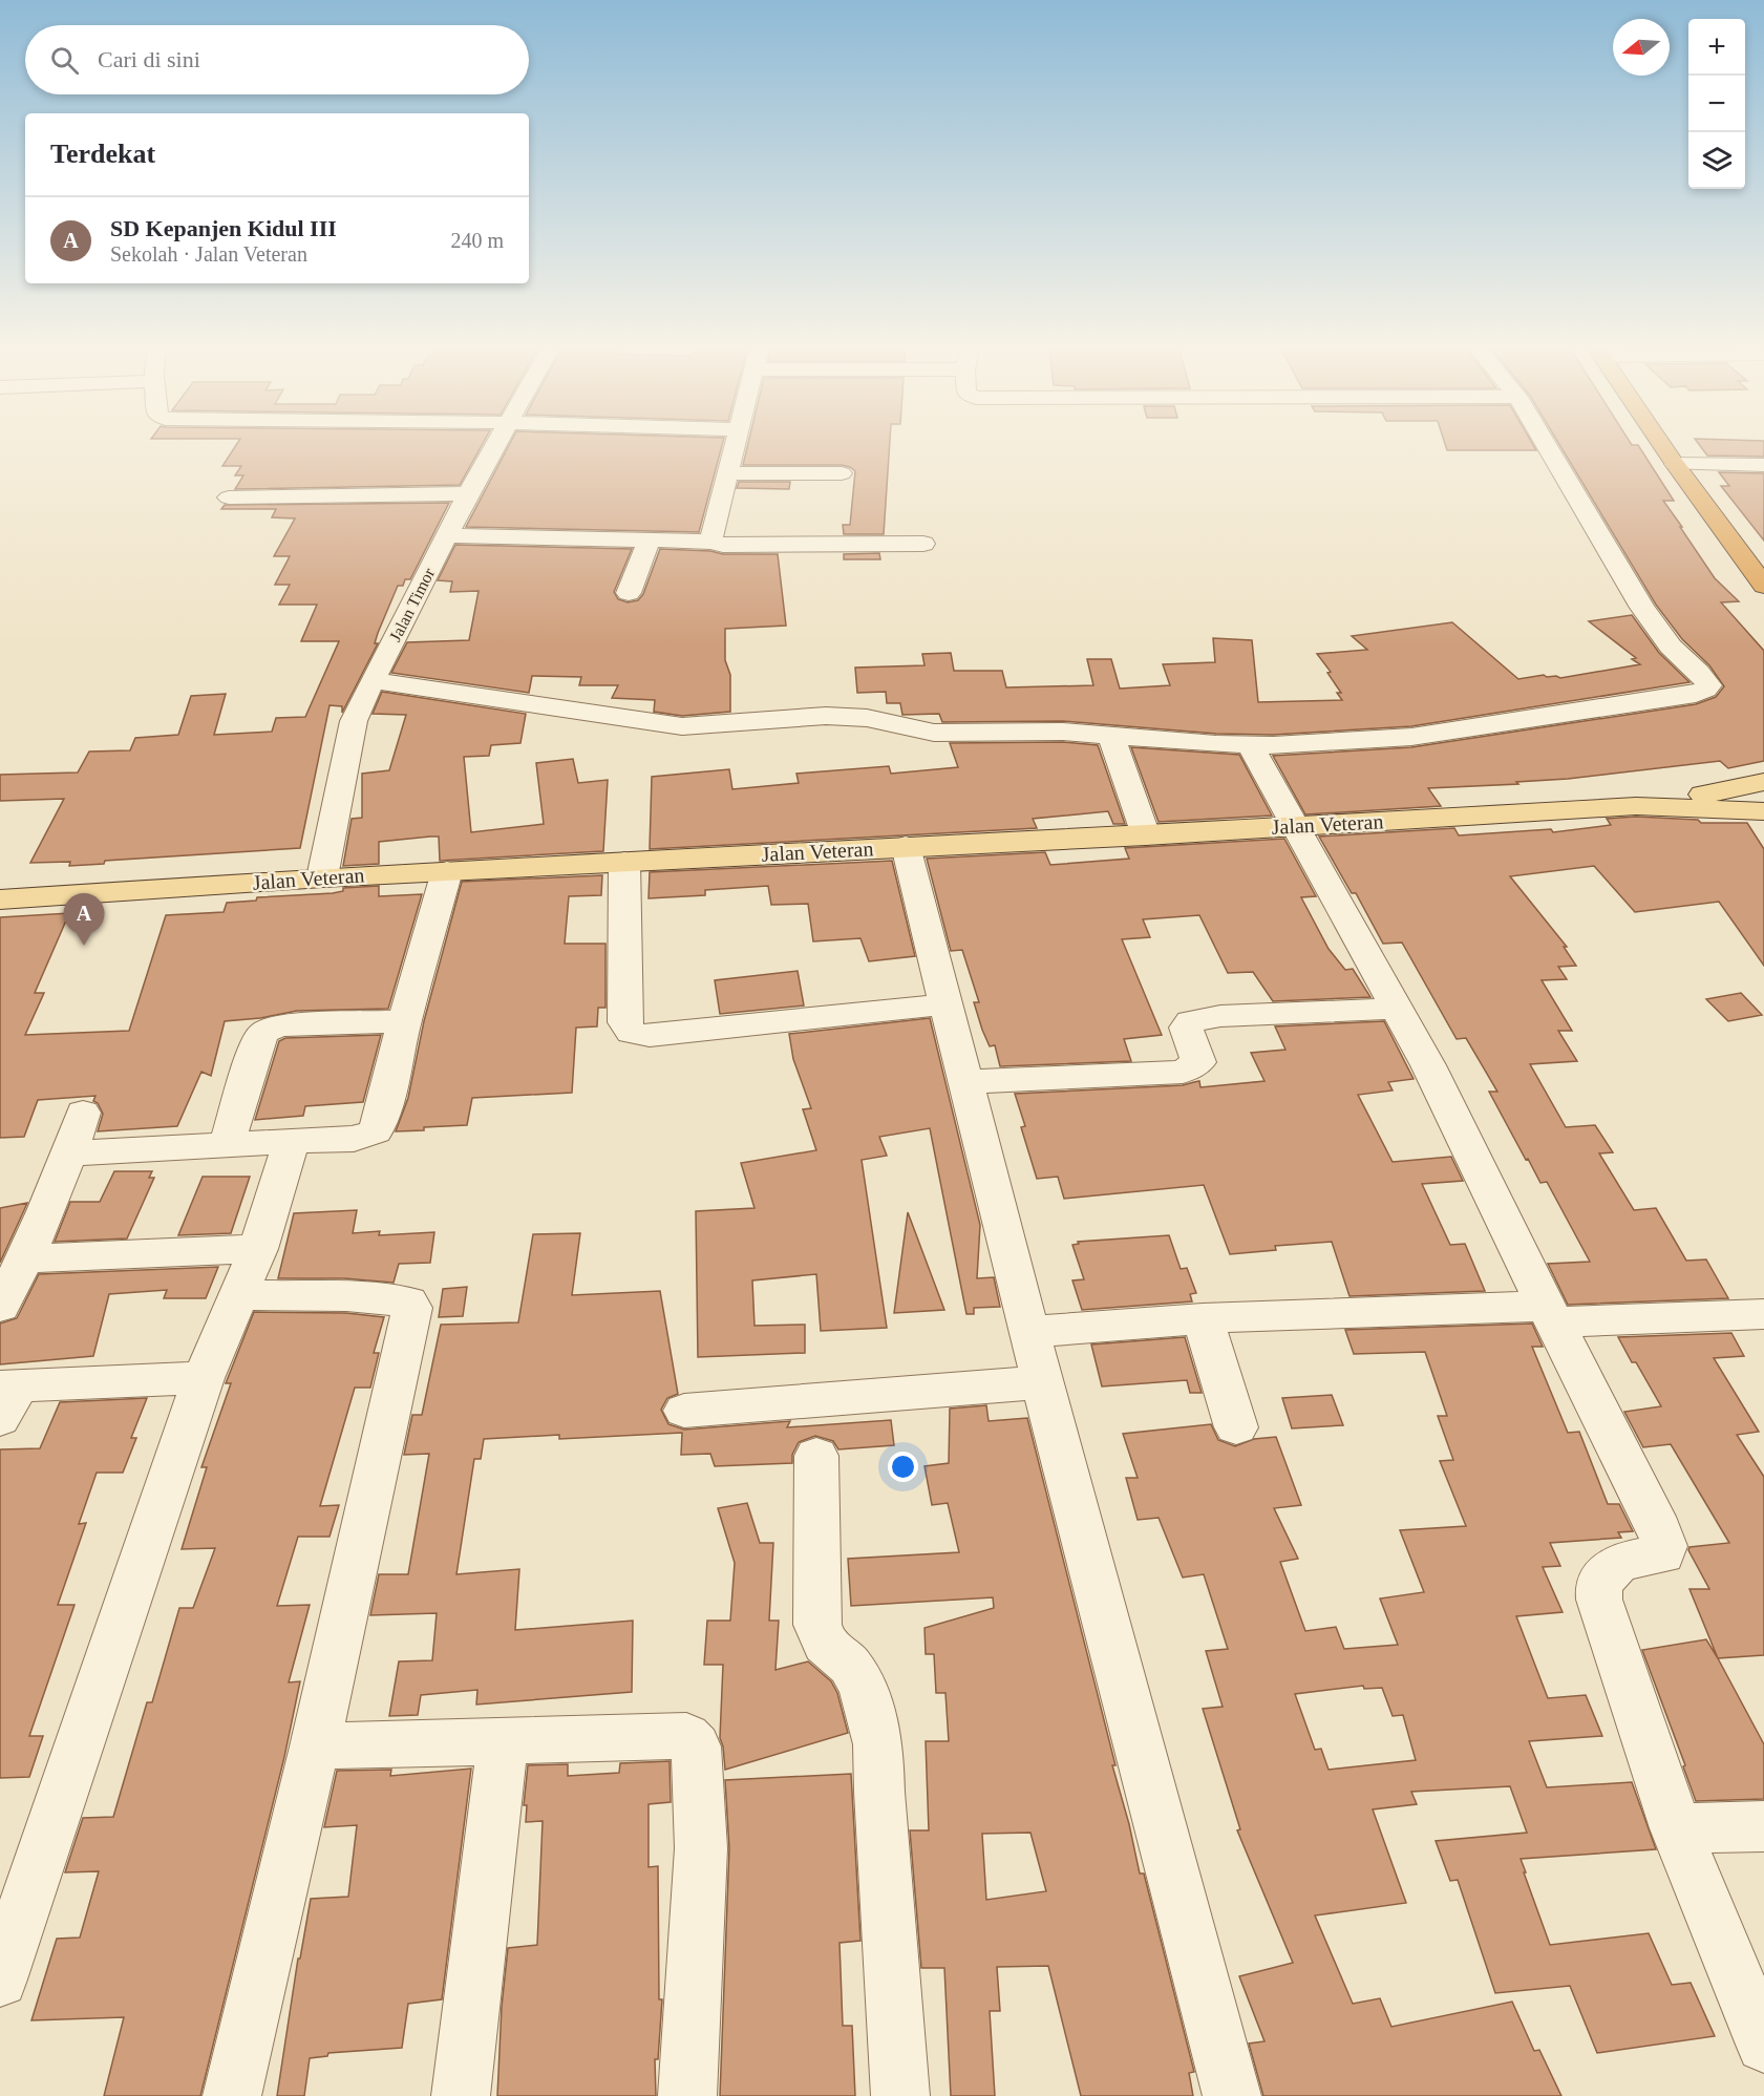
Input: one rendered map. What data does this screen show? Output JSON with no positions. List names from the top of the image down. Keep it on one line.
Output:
{"streets":{"main road":["Jalan Veteran"],"street":["Jalan Timor"]},"crossings":[["Jalan Timor","Jalan Veteran"]],"north":"left","page":{"map_buttons":["+","−"],"search":"Cari di sini","heading":"Terdekat","list":[{"mark":"A","name":"SD Kepanjen Kidul III","note":"Sekolah · Jalan Veteran","value":"240 m"}],"pins":"A"}}
